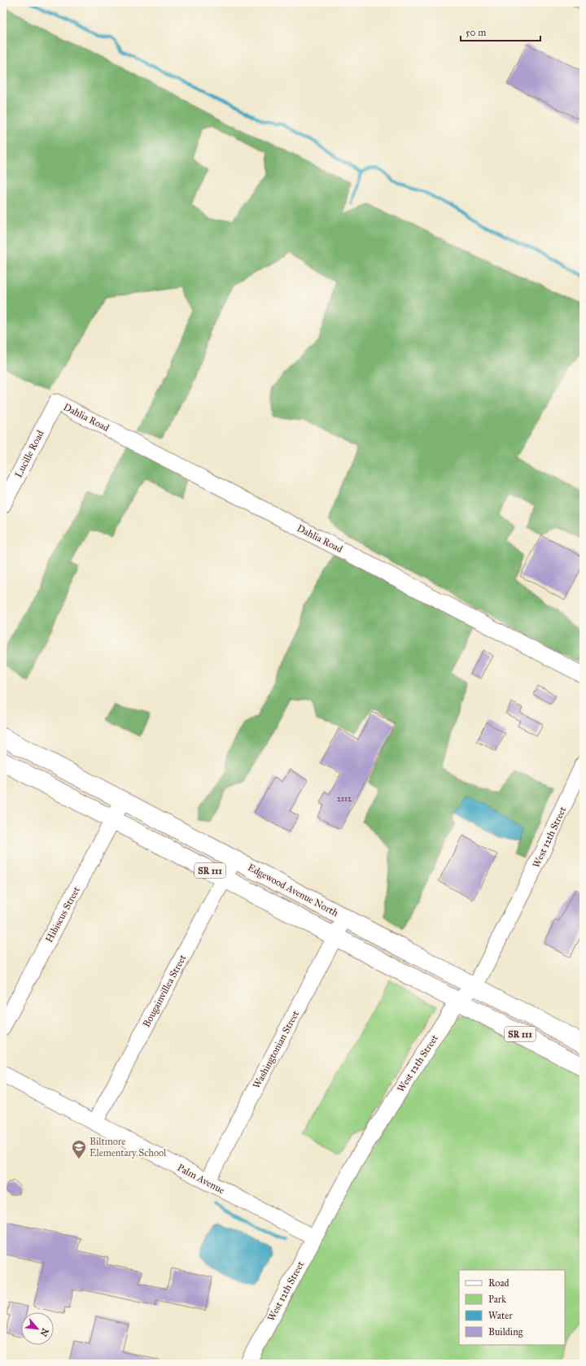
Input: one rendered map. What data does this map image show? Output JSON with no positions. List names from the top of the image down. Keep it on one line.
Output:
{"streets":{"main road":["SR 111","Edgewood Avenue North"],"street":["Dahlia Road","Lucille Road","West 12th Street","Hibiscus Street","Bougainvillea Street","Washingtonian Street","Palm Avenue"]},"crossings":[["Dahlia Road","Lucille Road"],["West 12th Street","SR 111"],["West 12th Street","Edgewood Avenue North"],["West 12th Street","Palm Avenue"],["SR 111","Hibiscus Street"],["SR 111","Bougainvillea Street"],["SR 111","Washingtonian Street"],["Edgewood Avenue North","Hibiscus Street"],["Edgewood Avenue North","Bougainvillea Street"],["Edgewood Avenue North","Washingtonian Street"],["Bougainvillea Street","Palm Avenue"],["Washingtonian Street","Palm Avenue"]],"places":{"school or university":["Biltmore Elementary School"]},"house_numbers":["2112"],"legend":["Road","Park","Water","Building"],"scale_bar":"50 m","north":"bottom right"}
